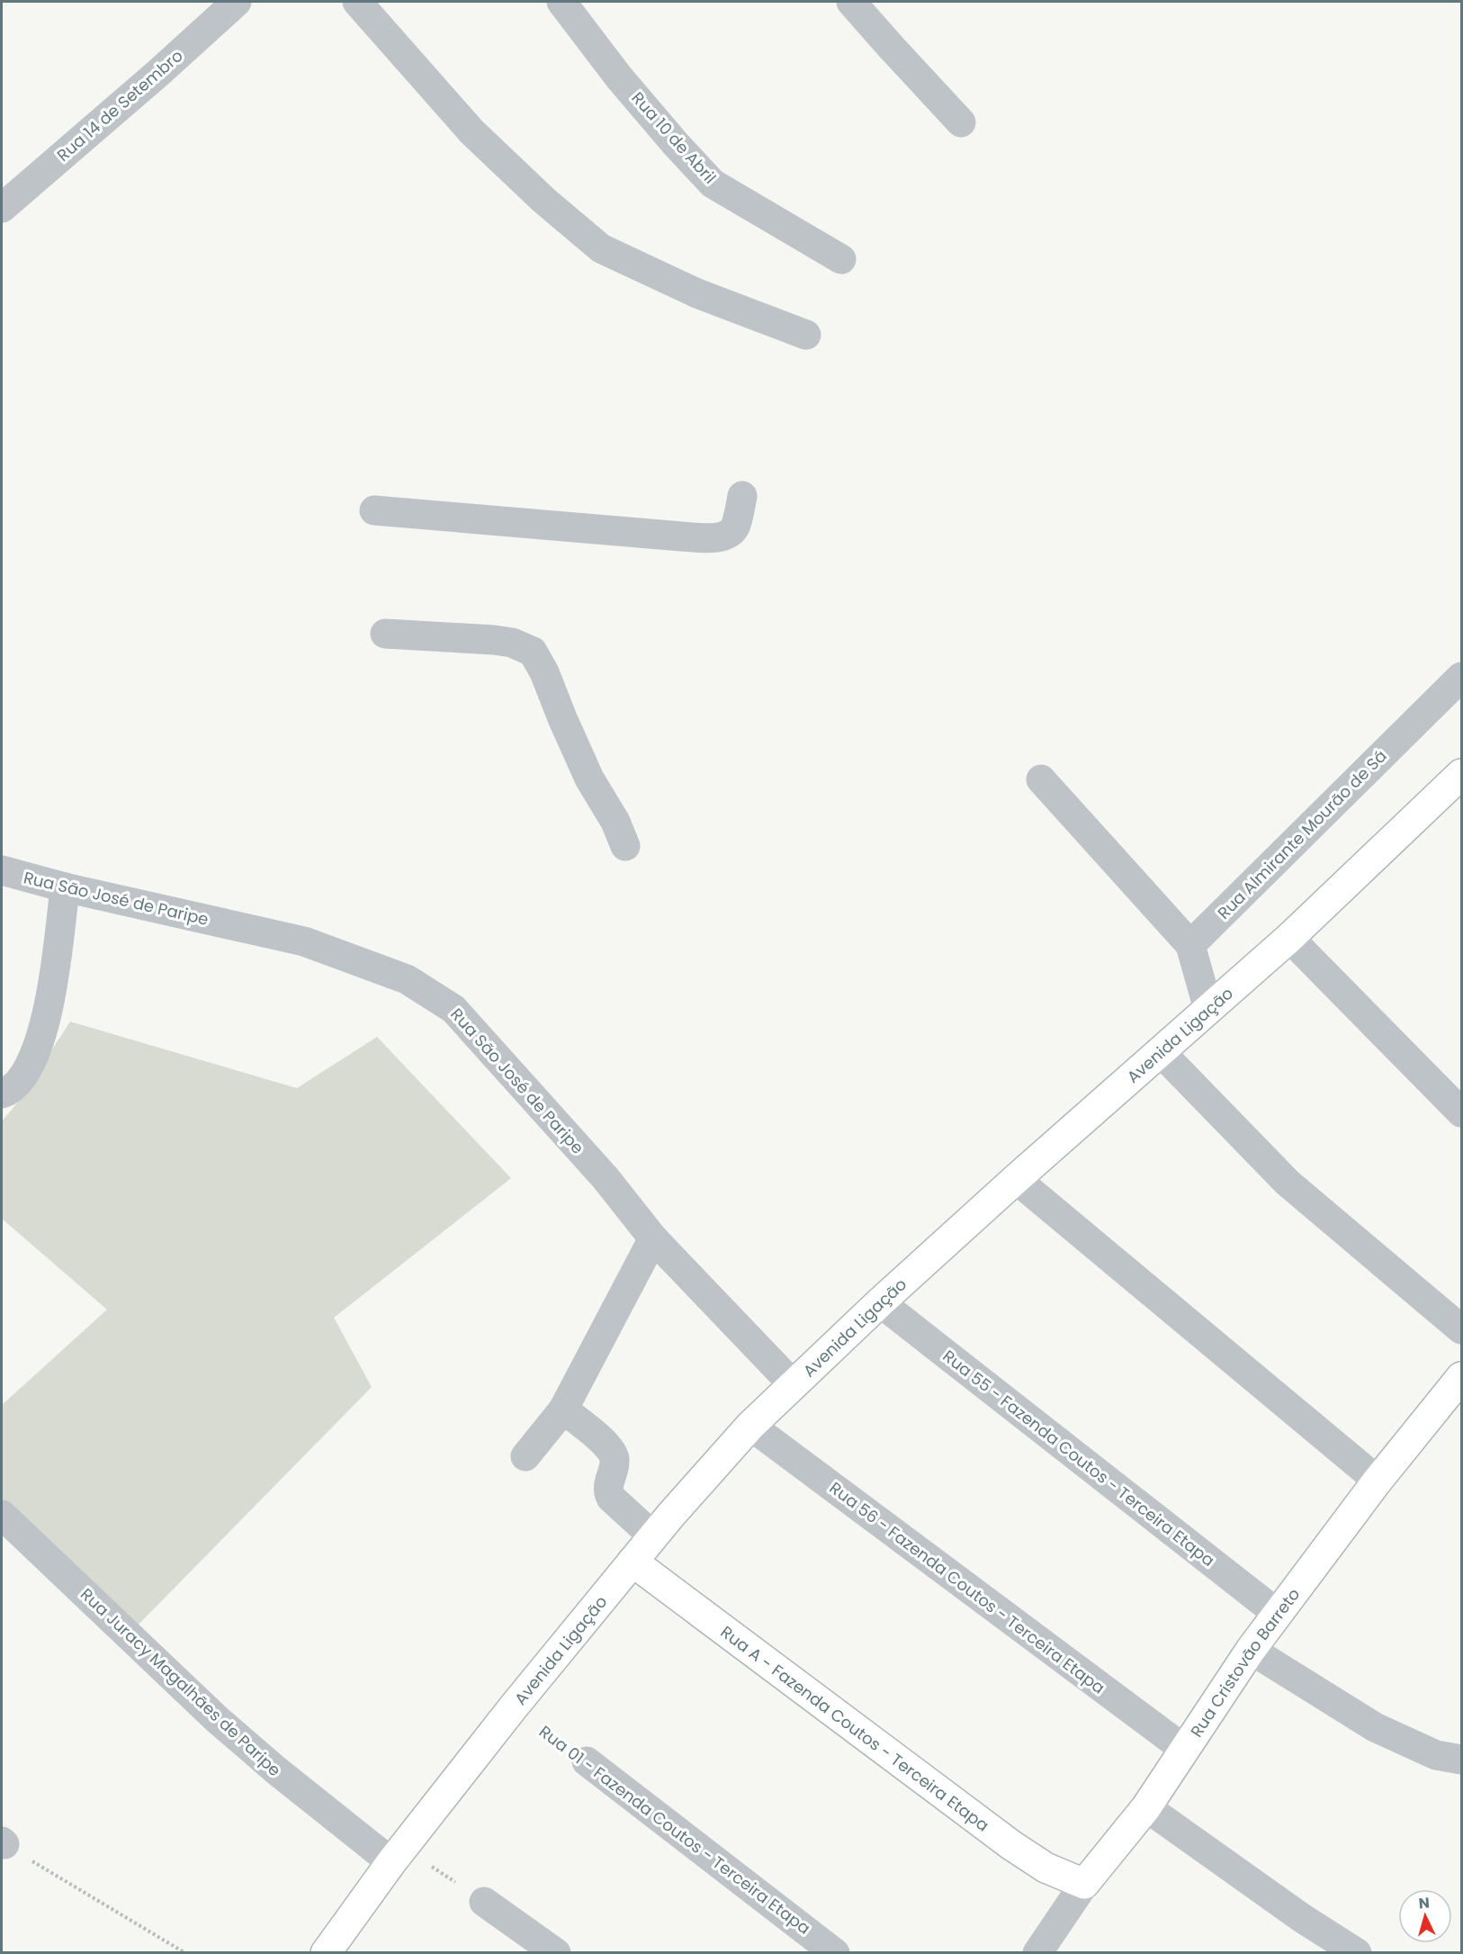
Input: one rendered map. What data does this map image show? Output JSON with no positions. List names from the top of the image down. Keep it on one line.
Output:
{"streets":{"main road":["Avenida Ligação","Rua Cristovão Barreto","Rua A - Fazenda Coutos - Terceira Etapa"],"street":["Rua 14 de Setembro","Rua 10 de Abril","Rua Almirante Mourão de Sá","Rua São José de Paripe","Rua 55 - Fazenda Coutos - Terceira Etapa","Rua 56 - Fazenda Coutos - Terceira Etapa","Rua Juracy Magalhães de Paripe","Rua 01 - Fazenda Coutos - Terceira Etapa"]},"crossings":[["Rua São José de Paripe","Avenida Ligação"],["Avenida Ligação","Rua 55 - Fazenda Coutos - Terceira Etapa"],["Avenida Ligação","Rua 56 - Fazenda Coutos - Terceira Etapa"],["Avenida Ligação","Rua Juracy Magalhães de Paripe"],["Avenida Ligação","Rua A - Fazenda Coutos - Terceira Etapa"],["Avenida Ligação","Rua 01 - Fazenda Coutos - Terceira Etapa"],["Rua 55 - Fazenda Coutos - Terceira Etapa","Rua Cristovão Barreto"],["Rua 56 - Fazenda Coutos - Terceira Etapa","Rua Cristovão Barreto"],["Rua Cristovão Barreto","Rua A - Fazenda Coutos - Terceira Etapa"]],"north":"top"}
